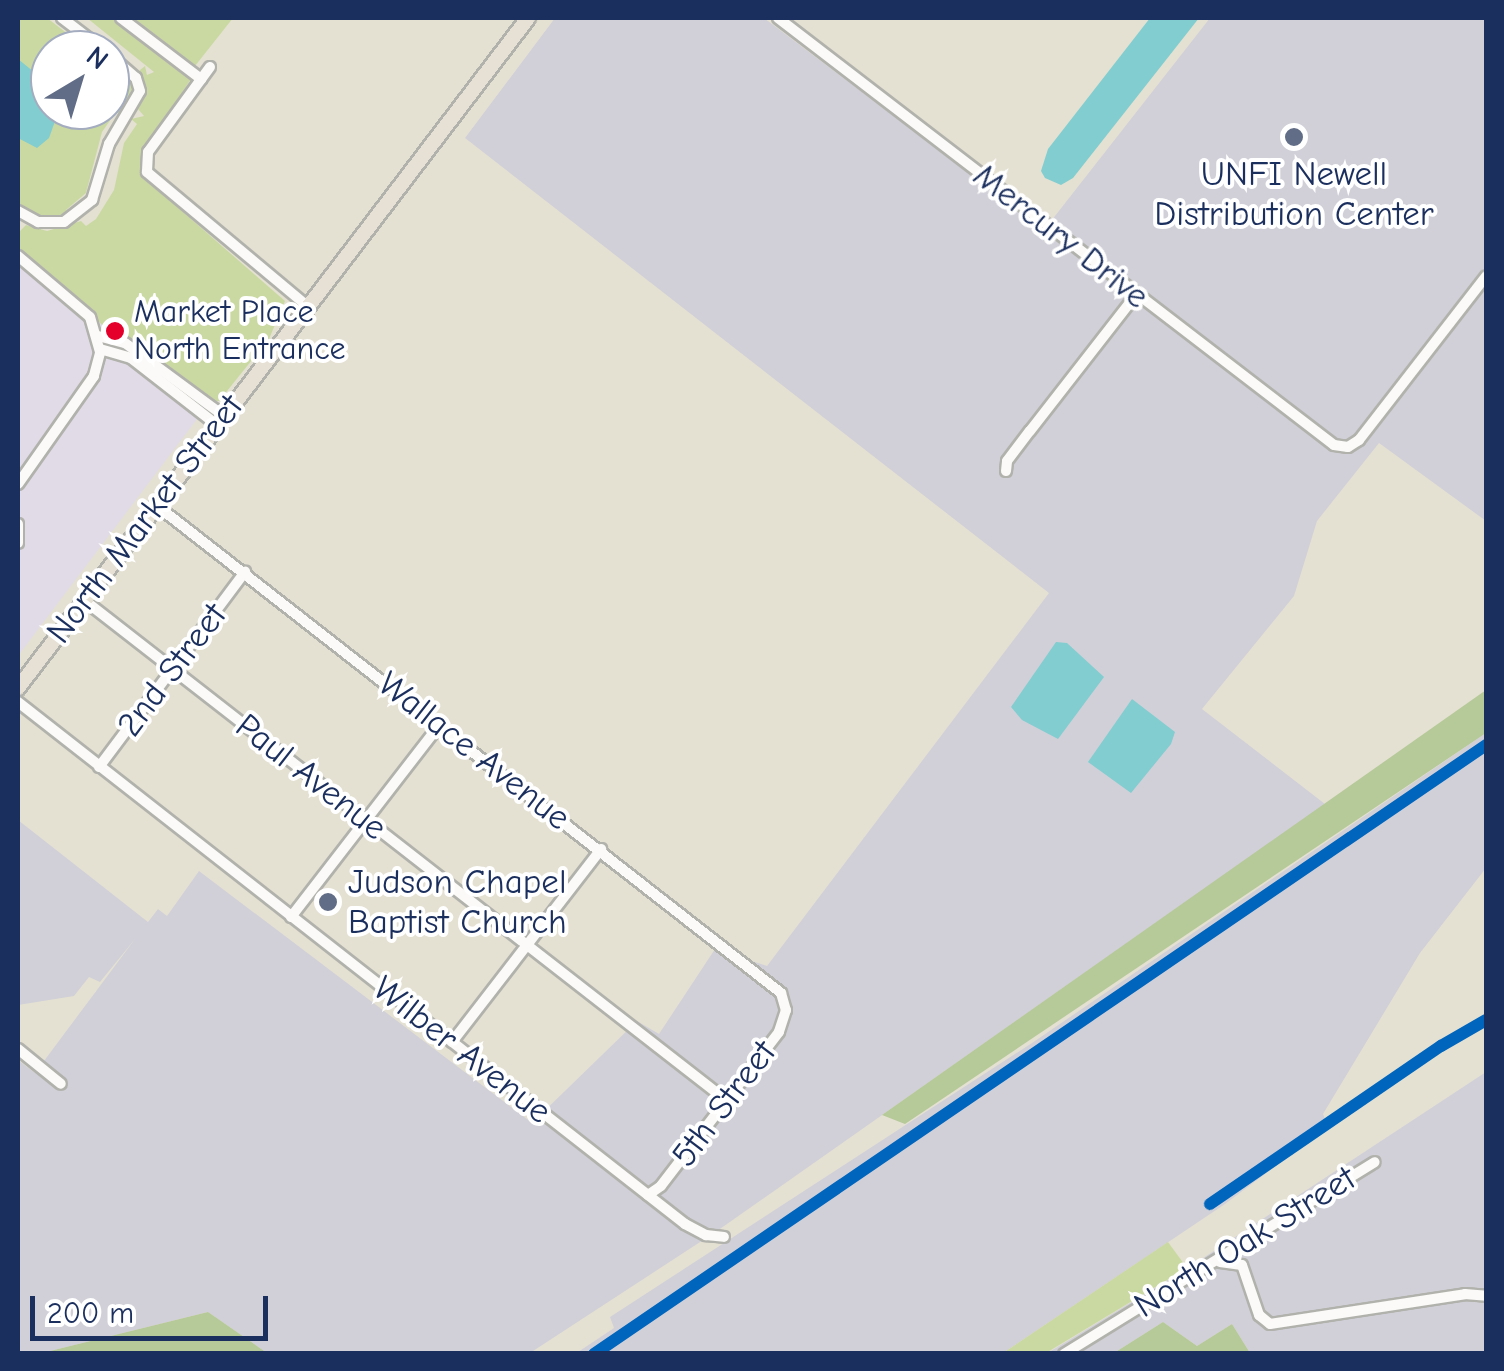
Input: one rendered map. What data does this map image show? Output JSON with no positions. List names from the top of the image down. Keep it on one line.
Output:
{"streets":{"main road":["North Market Street"],"street":["Mercury Drive","2nd Street","Wallace Avenue","Paul Avenue","Wilber Avenue","5th Street","North Oak Street"]},"crossings":[["North Market Street","Wallace Avenue"],["North Market Street","Paul Avenue"],["2nd Street","Wallace Avenue"],["2nd Street","Paul Avenue"],["2nd Street","Wilber Avenue"],["Wallace Avenue","5th Street"],["Paul Avenue","5th Street"],["Wilber Avenue","5th Street"]],"places":["UNFI Newell Distribution Center","Market Place North Entrance","Judson Chapel Baptist Church"],"scale_bar":"200 m","north":"top right"}
